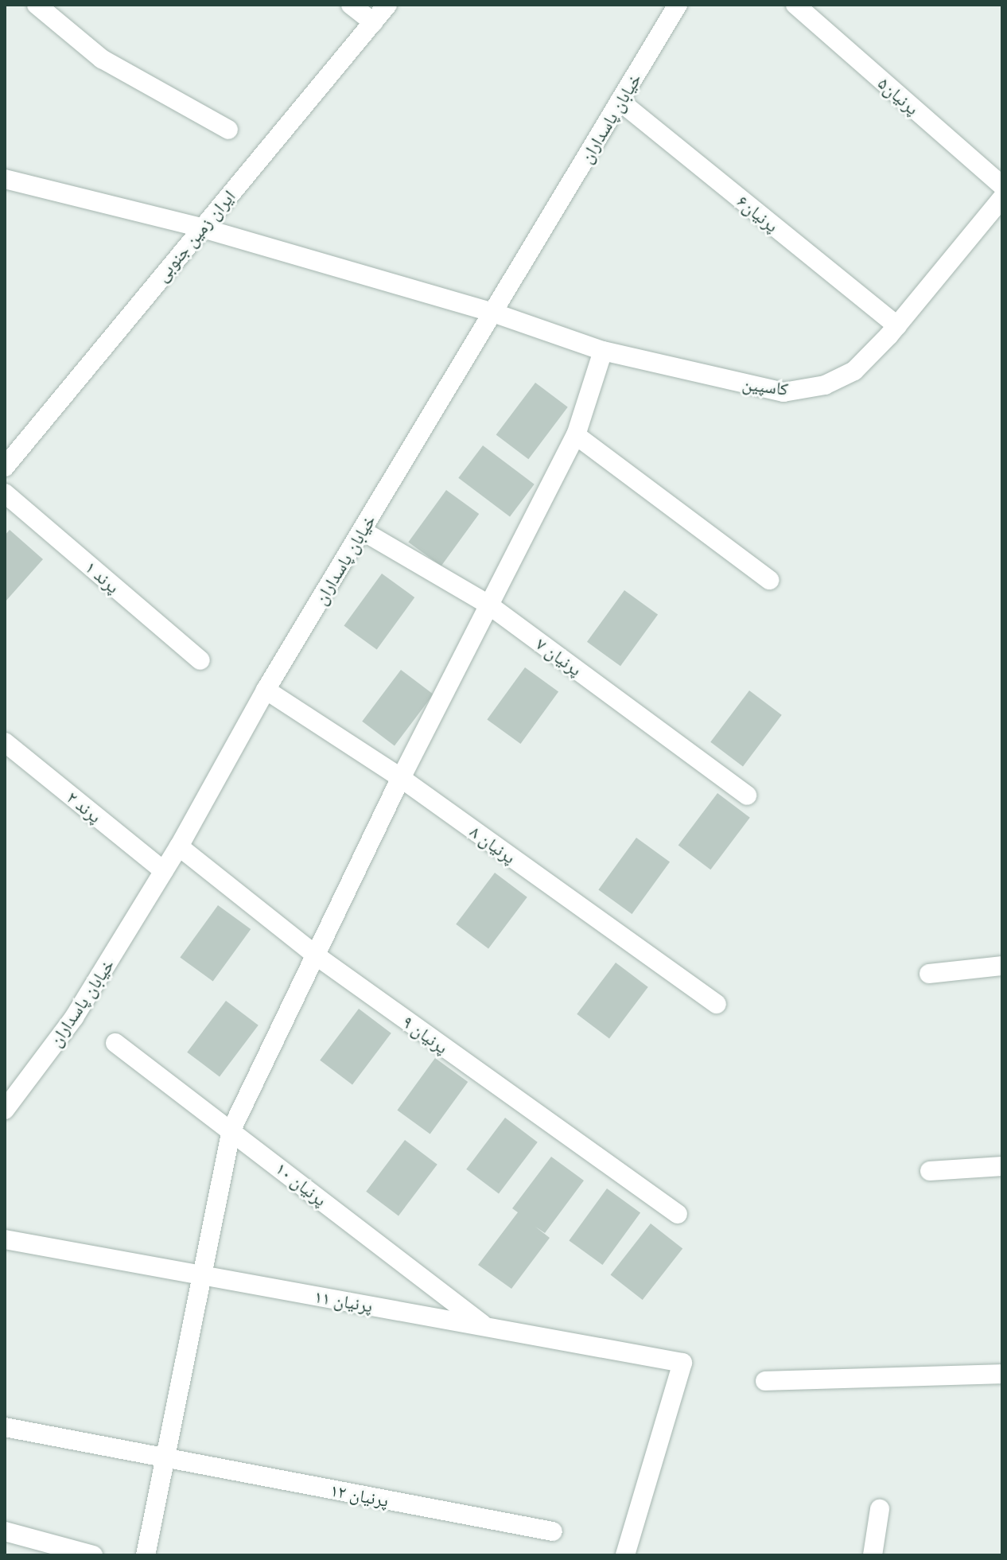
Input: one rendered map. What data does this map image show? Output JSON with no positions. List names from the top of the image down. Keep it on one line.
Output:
{"streets":{"street":["پرنیان۵","خیابان پاسداران","پرنیان۶","ایران زمین جنوبی","کاسپین","پرند ۱","پرنیان ۷","پرند ۲","پرنیان ۸","پرنیان ۹","پرنیان ۱۰","پرنیان ۱۱","پرنیان ۱۲"]},"crossings":[["خیابان پاسداران","پرنیان۶"],["خیابان پاسداران","کاسپین"],["خیابان پاسداران","پرنیان ۷"],["خیابان پاسداران","پرند ۲"],["خیابان پاسداران","پرنیان ۸"],["خیابان پاسداران","پرنیان ۹"],["پرنیان۶","کاسپین"],["ایران زمین جنوبی","کاسپین"],["پرنیان ۱۰","پرنیان ۱۱"]]}
